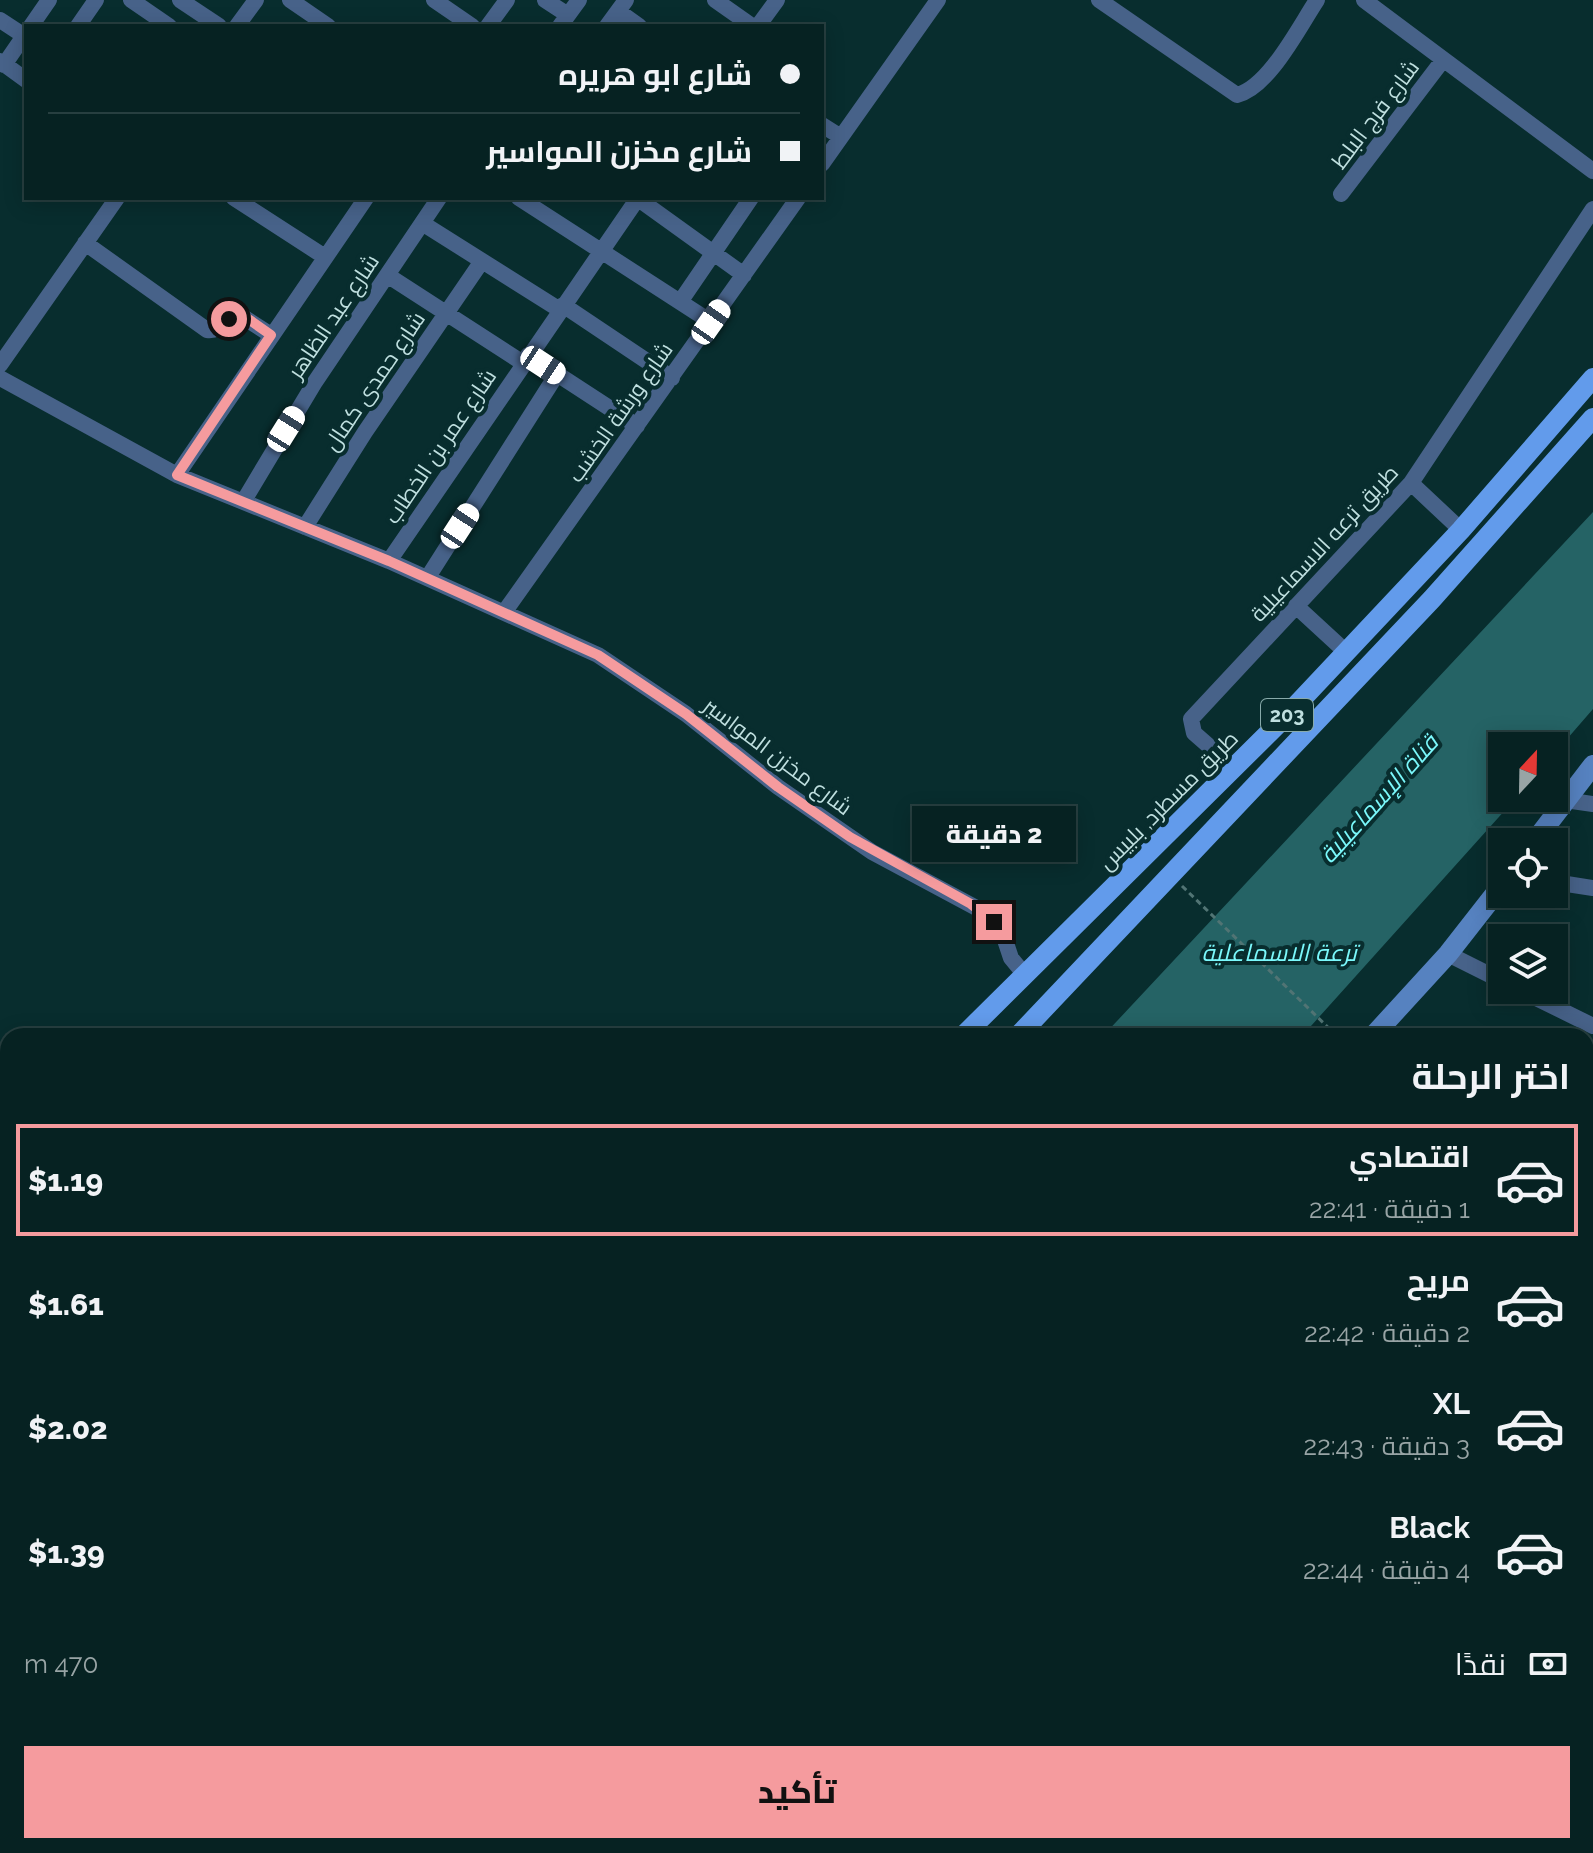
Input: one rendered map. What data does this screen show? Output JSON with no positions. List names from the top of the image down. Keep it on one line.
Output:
{"streets":{"main road":["203","طريق مسطرد, بلبيس"],"street":["شارع فرج البلط","شارع عبد الظاهر","شارع حمدى كمال","شارع ورشة الخشب","شارع عمر بن الخطاب","طريق ترعه الاسماعيلية","شارع مخزن المواسير"]},"crossings":[["شارع عبد الظاهر","شارع مخزن المواسير"],["شارع حمدى كمال","شارع مخزن المواسير"],["شارع ورشة الخشب","شارع مخزن المواسير"],["شارع عمر بن الخطاب","شارع مخزن المواسير"],["طريق ترعه الاسماعيلية","طريق مسطرد, بلبيس"],["شارع مخزن المواسير","طريق مسطرد, بلبيس"]],"water":["قناة الإسماعيلية","ترعة الاسماعلية"],"north":"top","page":{"banner":["شارع ابو هريره","شارع مخزن المواسير"],"bubble":"2 دقيقة","heading":"اختر الرحلة","list":[{"name":"اقتصادي","note":"1 دقيقة · 22:41","value":"$1.19"},{"name":"مريح","note":"2 دقيقة · 22:42","value":"$1.61"},{"name":"XL","note":"3 دقيقة · 22:43","value":"$2.02"},{"name":"Black","note":"4 دقيقة · 22:44","value":"$1.39"}],"pay":["نقدًا","470 m"],"buttons":"تأكيد"}}
